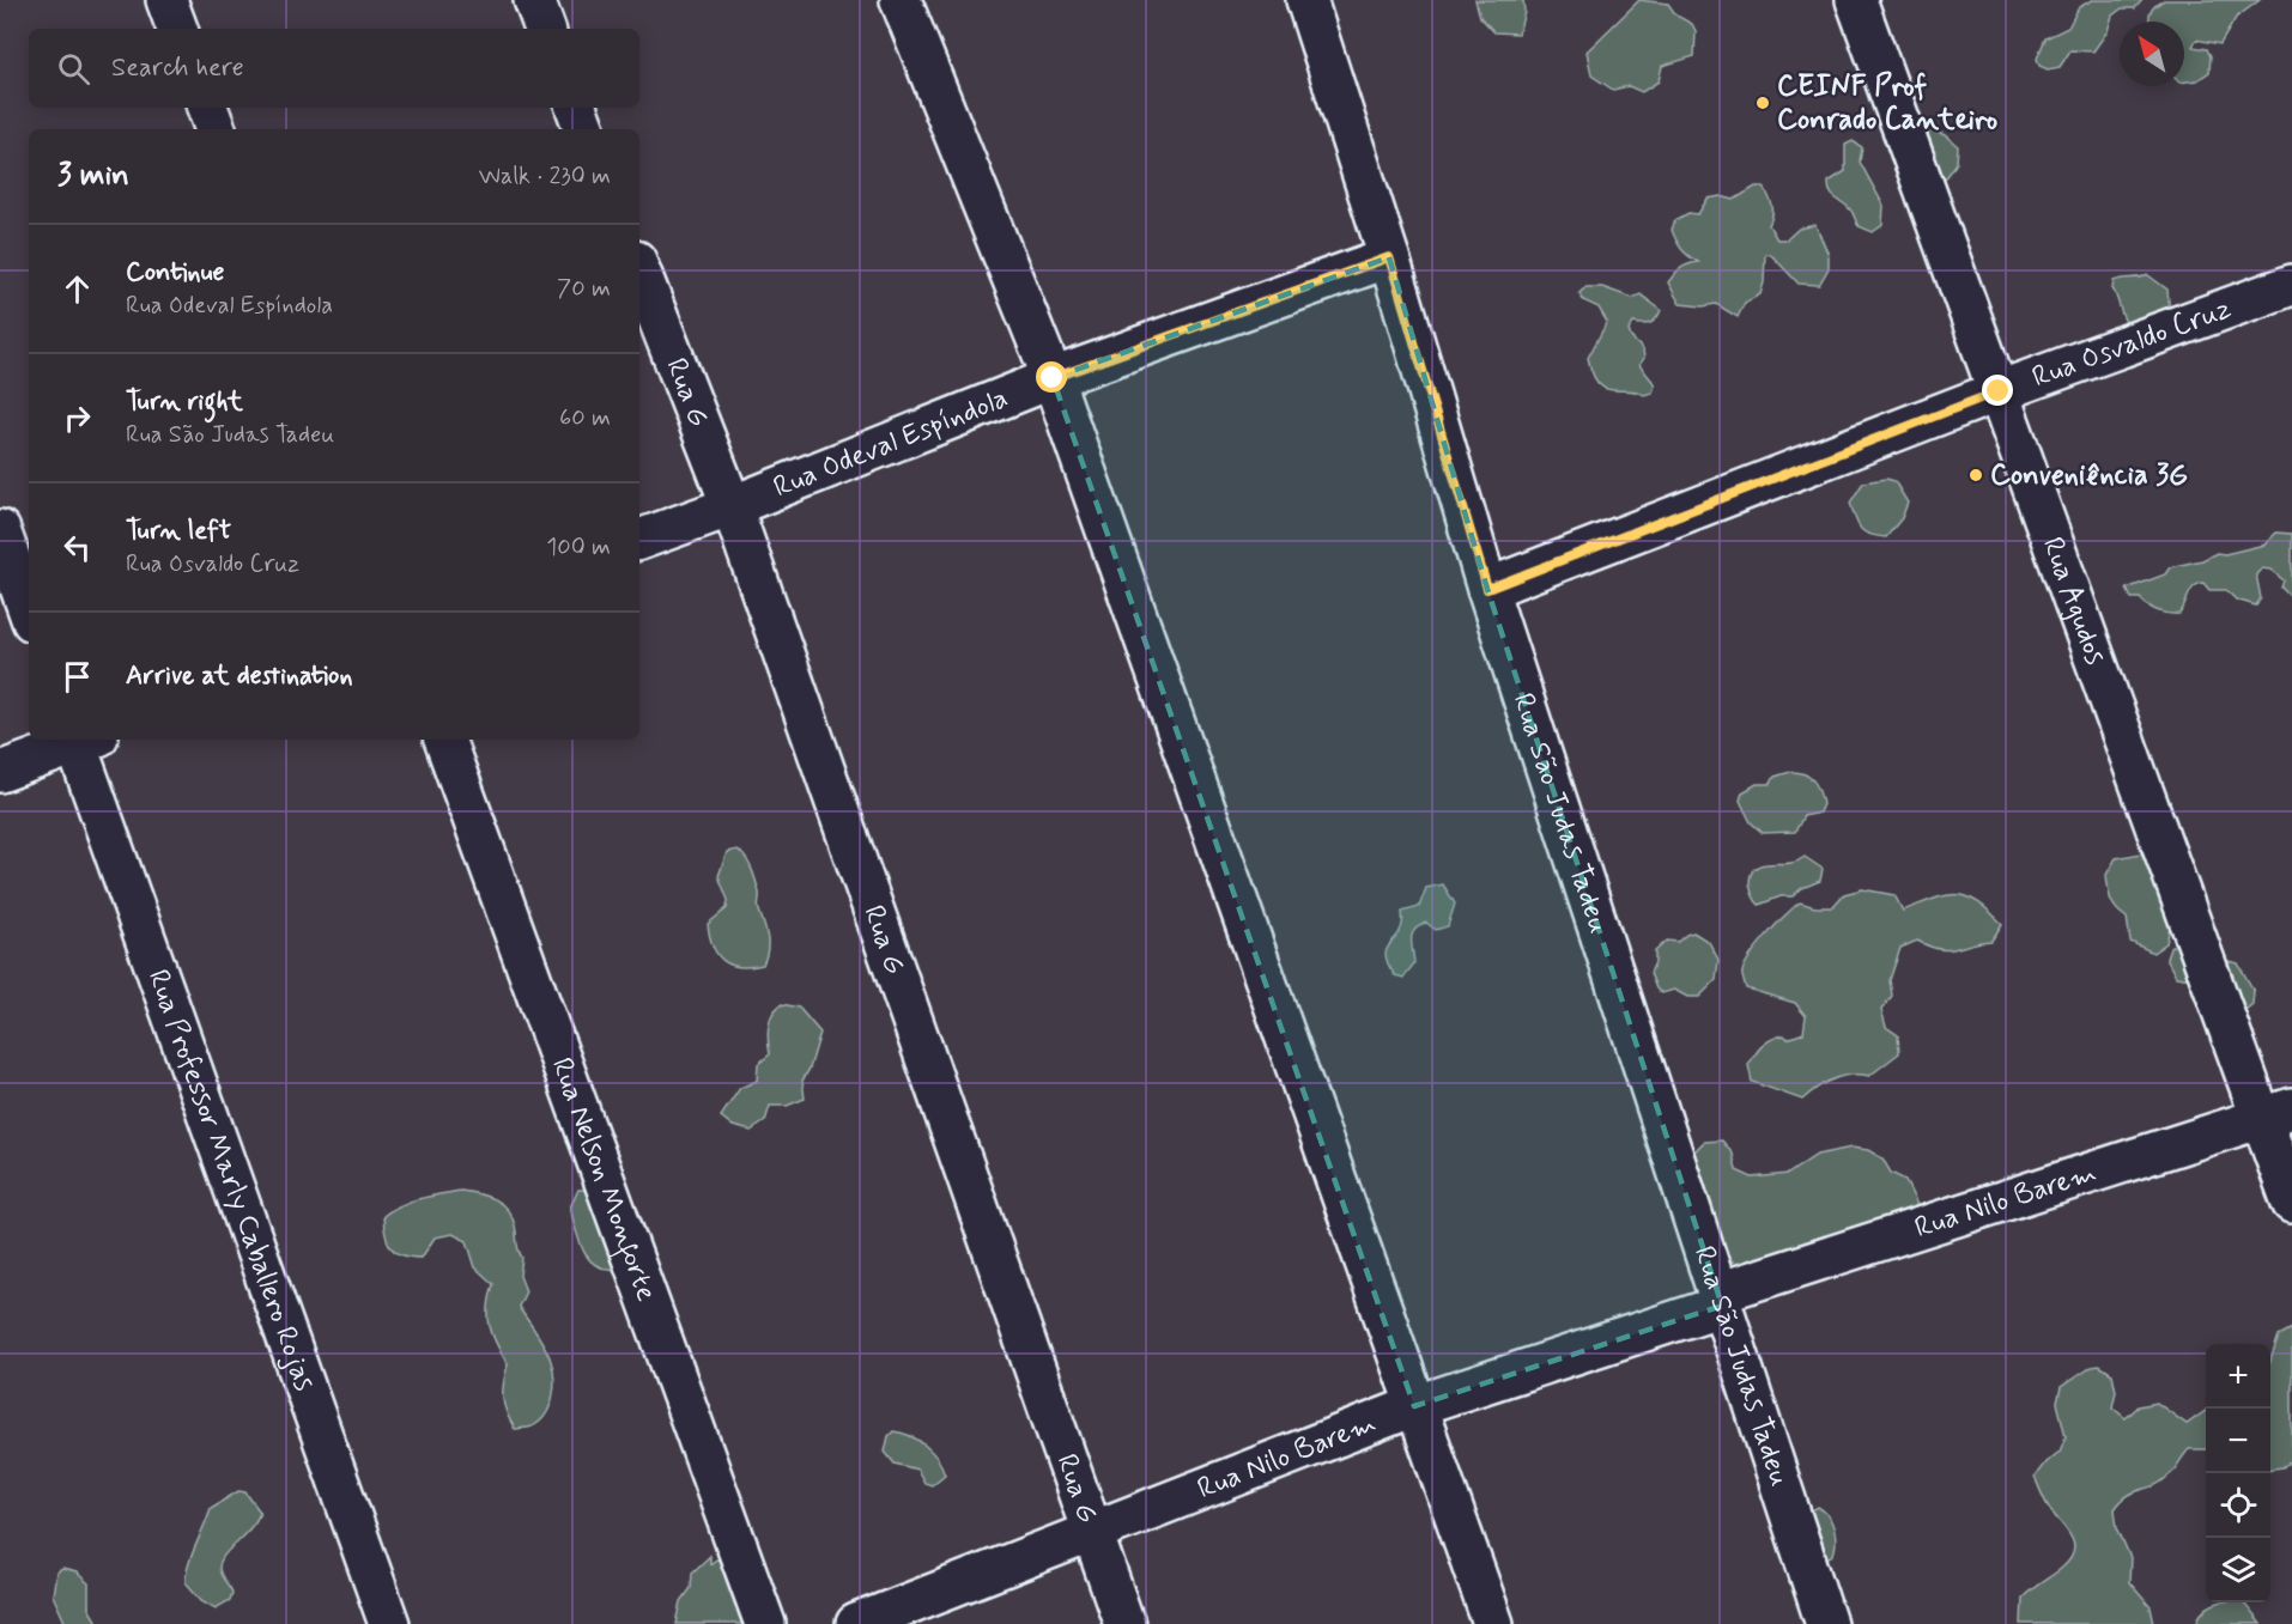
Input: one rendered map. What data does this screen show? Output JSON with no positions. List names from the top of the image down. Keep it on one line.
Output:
{"streets":{"street":["Rua Osvaldo Cruz","Rua G","Rua Odeval Espíndola","Rua Agudos","Rua São Judas Tadeu","Rua Professor Marly Caballero Rojas","Rua Nelson Monforte","Rua Nilo Barem"]},"crossings":[["Rua Osvaldo Cruz","Rua Agudos"],["Rua Osvaldo Cruz","Rua São Judas Tadeu"],["Rua G","Rua Odeval Espíndola"],["Rua G","Rua Nilo Barem"],["Rua Odeval Espíndola","Rua São Judas Tadeu"],["Rua Agudos","Rua Nilo Barem"],["Rua São Judas Tadeu","Rua Nilo Barem"]],"places":["CEINF Prof Conrado Canteiro","Conveniência 3G"],"north":"top left","page":{"search":"Search here","heading":["3 min","Walk · 230 m"],"list":[["Continue","Rua Odeval Espíndola","70 m"],["Turn right","Rua São Judas Tadeu","60 m"],["Turn left","Rua Osvaldo Cruz","100 m"],"Arrive at destination"],"map_buttons":["+","−"]}}
